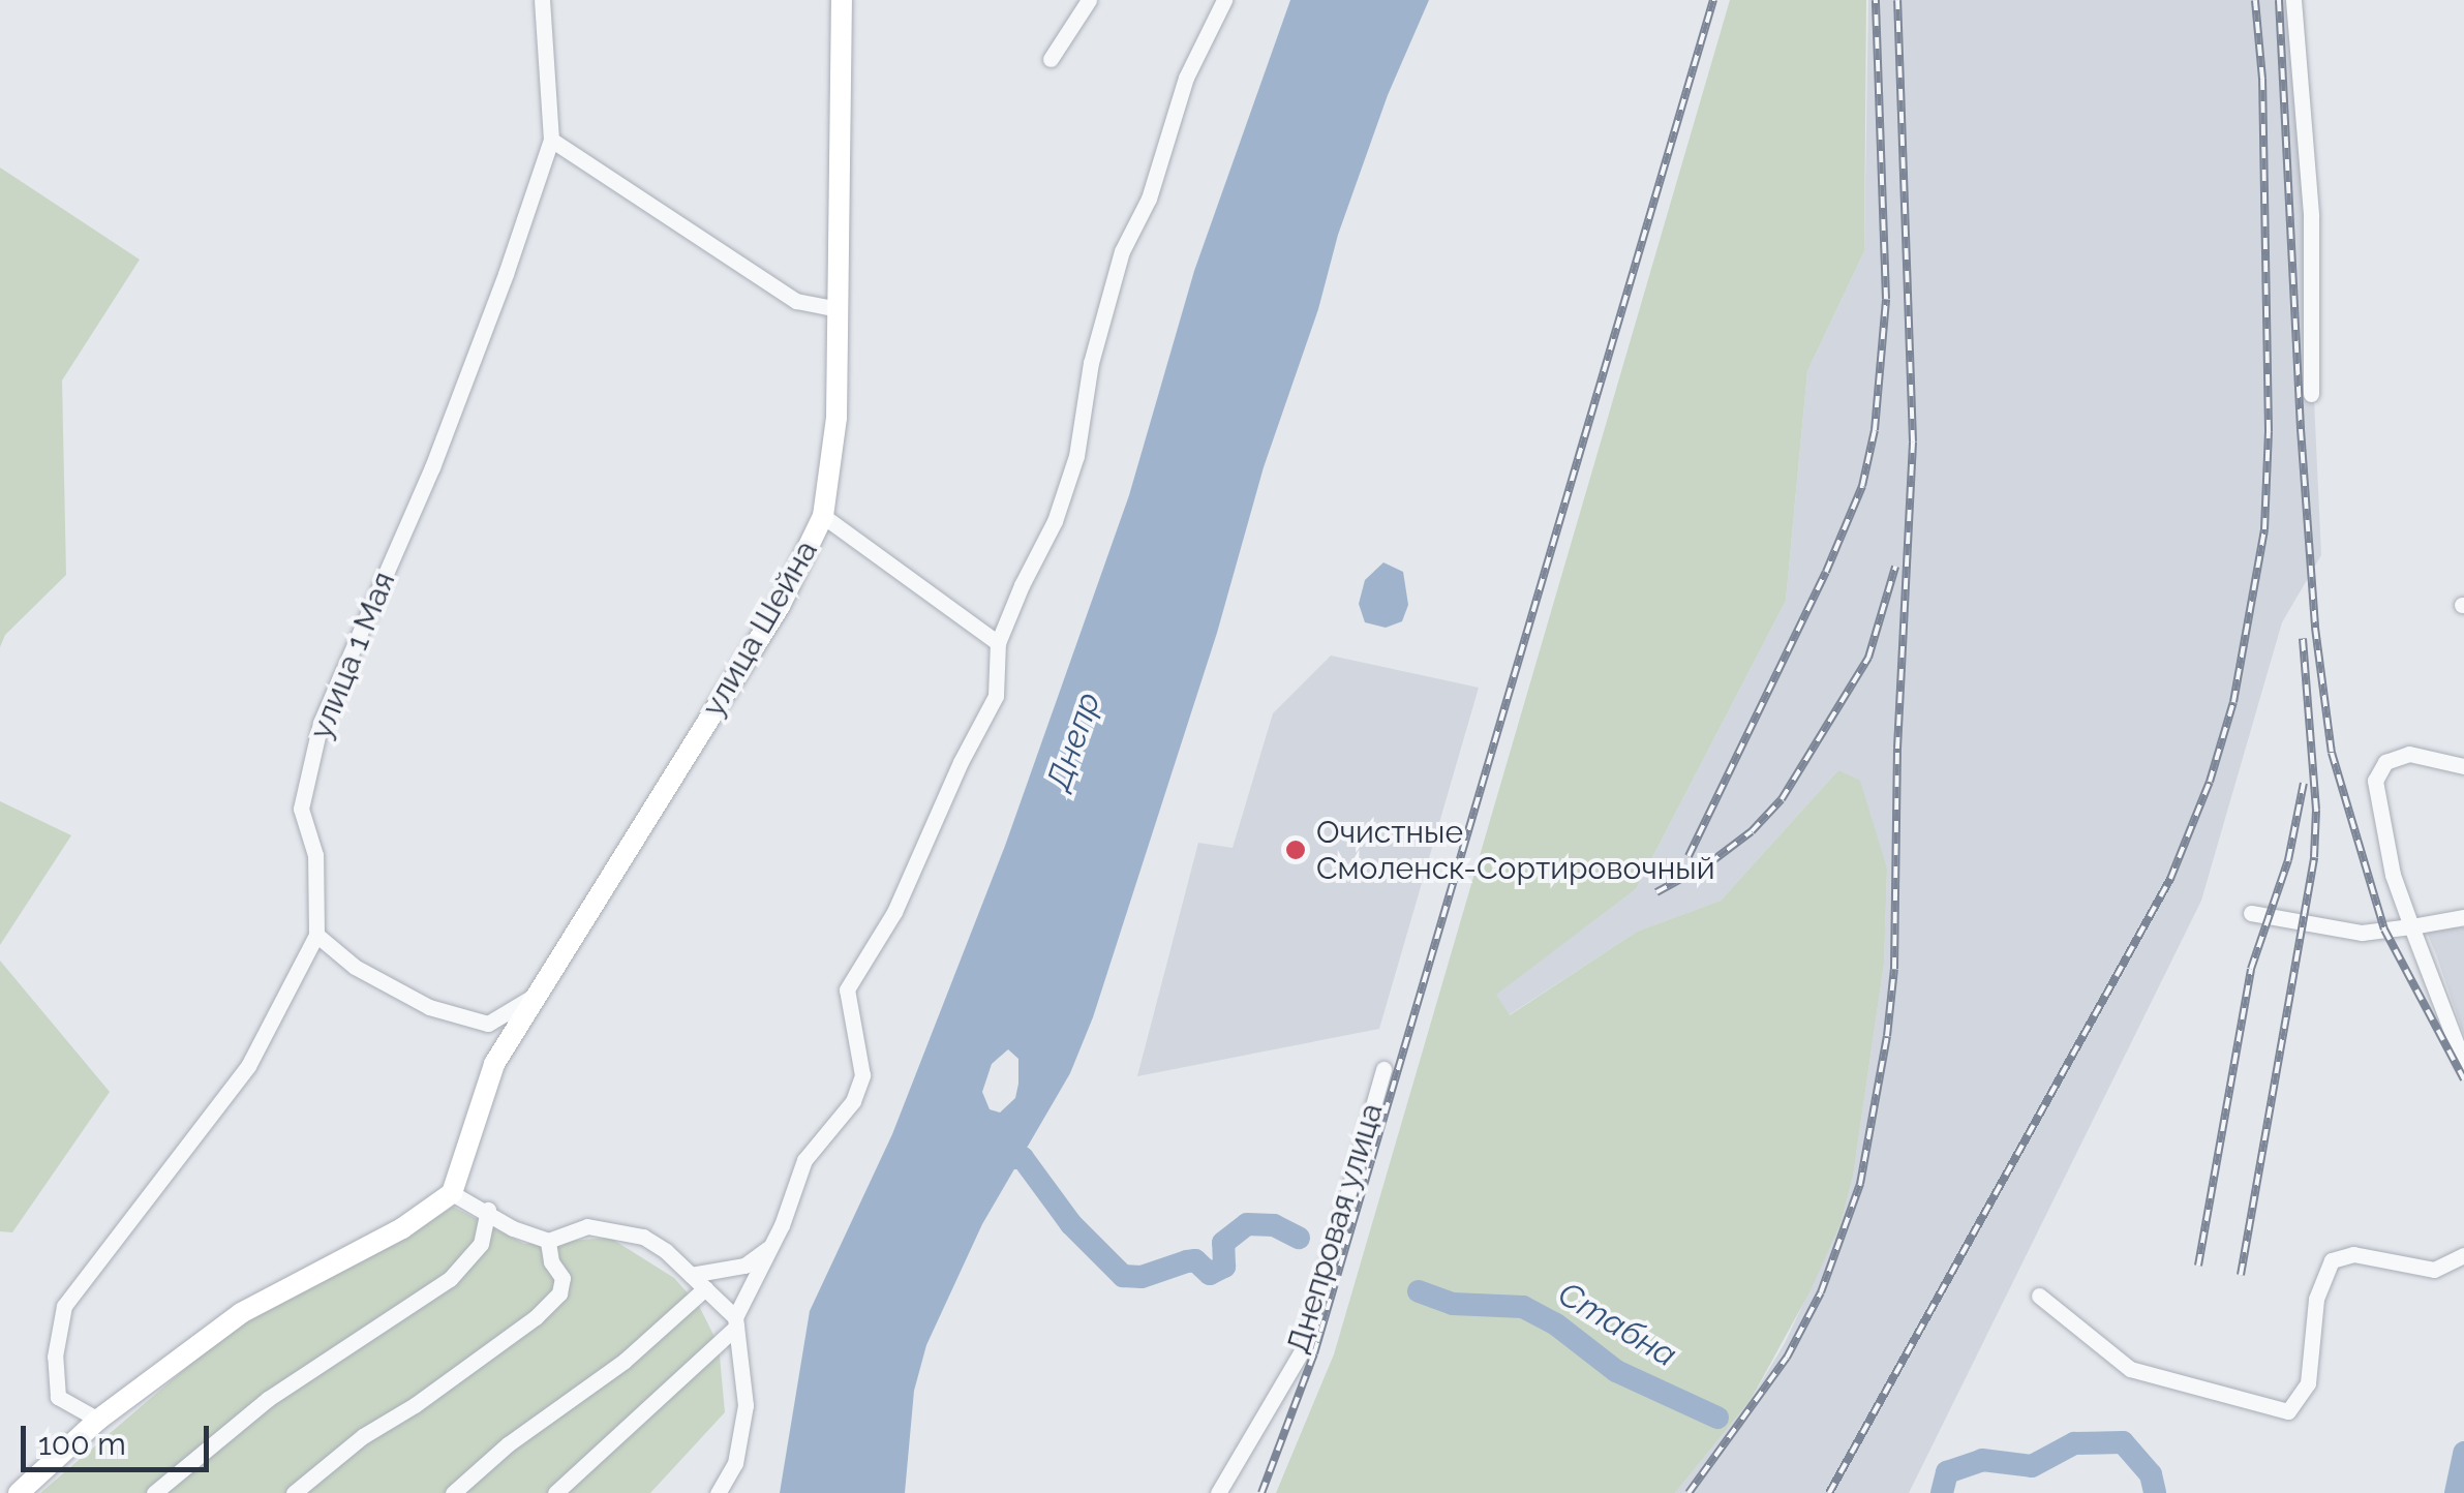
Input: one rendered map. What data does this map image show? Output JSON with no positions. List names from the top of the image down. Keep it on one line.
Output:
{"streets":{"street":["улица Шейна","улица 1 Мая","Днепровая улица"]},"water":["Днепр","Стабна"],"places":["Очистные Смоленск-Сортировочный"],"scale_bar":"100 m"}
